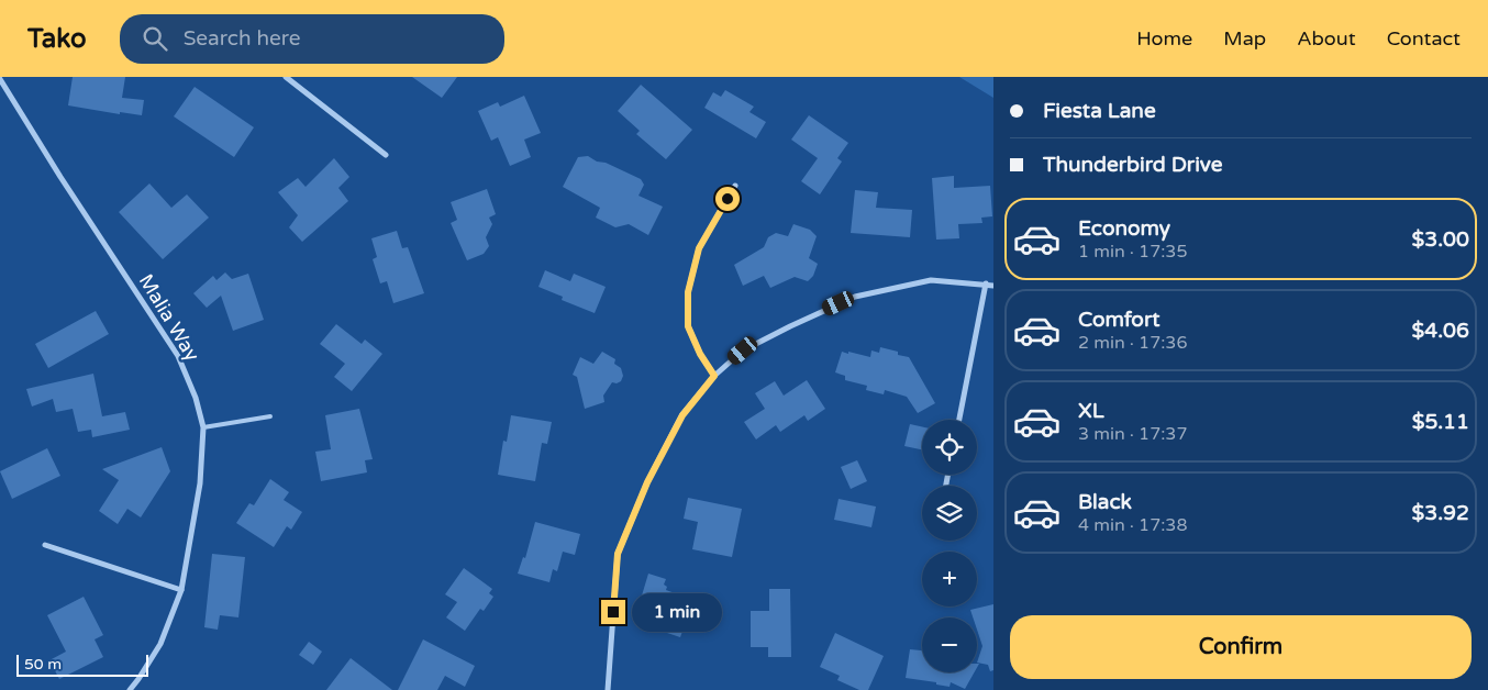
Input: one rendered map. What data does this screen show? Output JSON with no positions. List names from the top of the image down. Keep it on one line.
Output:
{"streets":{"street":["Malia Way"]},"scale_bar":"50 m","page":{"header":"Tako","search":"Search here","nav":["Home","Map","About","Contact"],"banner":["Fiesta Lane","Thunderbird Drive"],"list":[{"name":"Economy","note":"1 min · 17:35","value":"$3.00"},{"name":"Comfort","note":"2 min · 17:36","value":"$4.06"},{"name":"XL","note":"3 min · 17:37","value":"$5.11"},{"name":"Black","note":"4 min · 17:38","value":"$3.92"}],"map_buttons":["+","−"],"bubble":"1 min","buttons":"Confirm","scale":"50 m"}}
